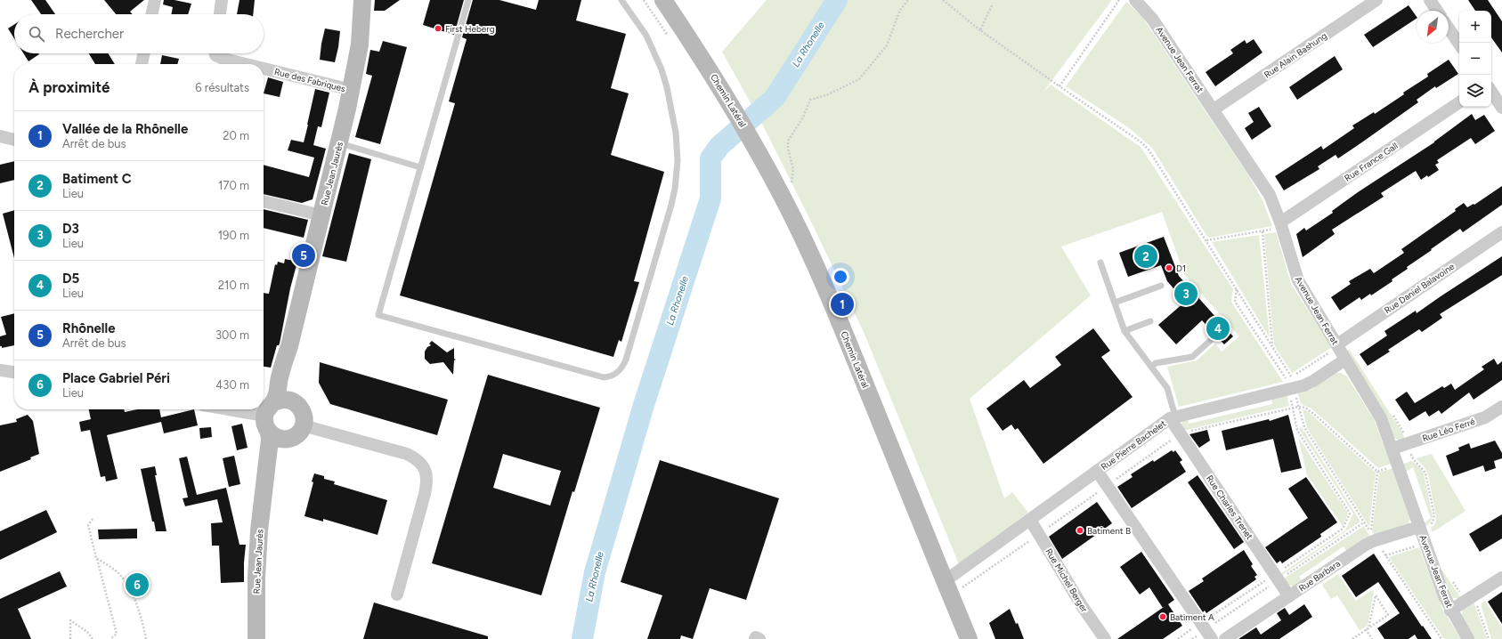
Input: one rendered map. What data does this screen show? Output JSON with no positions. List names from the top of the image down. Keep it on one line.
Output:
{"streets":{"main road":["Chemin Latéral","Rue Jean Jaurès"],"street":["Rue Alain Bashung","Avenue Jean Ferrat","Rue des Fabriques","Rue France Gall","Rue Daniel Balavoine","Rue Léo Ferré","Rue Pierre Bachelet","Rue Charles Trenet","Rue Barbara","Rue Michel Berger"]},"crossings":[["Rue Alain Bashung","Avenue Jean Ferrat"],["Avenue Jean Ferrat","Rue France Gall"],["Avenue Jean Ferrat","Rue Daniel Balavoine"],["Avenue Jean Ferrat","Rue Léo Ferré"],["Avenue Jean Ferrat","Rue Pierre Bachelet"],["Avenue Jean Ferrat","Rue Barbara"],["Rue des Fabriques","Rue Jean Jaurès"],["Chemin Latéral","Rue Pierre Bachelet"],["Rue Pierre Bachelet","Rue Charles Trenet"],["Rue Pierre Bachelet","Rue Michel Berger"],["Rue Charles Trenet","Rue Barbara"]],"water":["La Rhonelle"],"places":["First Heberg","D1","Batiment B","Batiment A"],"north":"bottom left","page":{"map_buttons":["+","−"],"search":"Rechercher","heading":["À proximité","6 résultats"],"list":[{"mark":"1","name":"Vallée de la Rhônelle","note":"Arrêt de bus","value":"20 m"},{"mark":"2","name":"Batiment C","note":"Lieu","value":"170 m"},{"mark":"3","name":"D3","note":"Lieu","value":"190 m"},{"mark":"4","name":"D5","note":"Lieu","value":"210 m"},{"mark":"5","name":"Rhônelle","note":"Arrêt de bus","value":"300 m"},{"mark":"6","name":"Place Gabriel Péri","note":"Lieu","value":"430 m"}],"pins":["5","2","3","1","4","6"]}}
